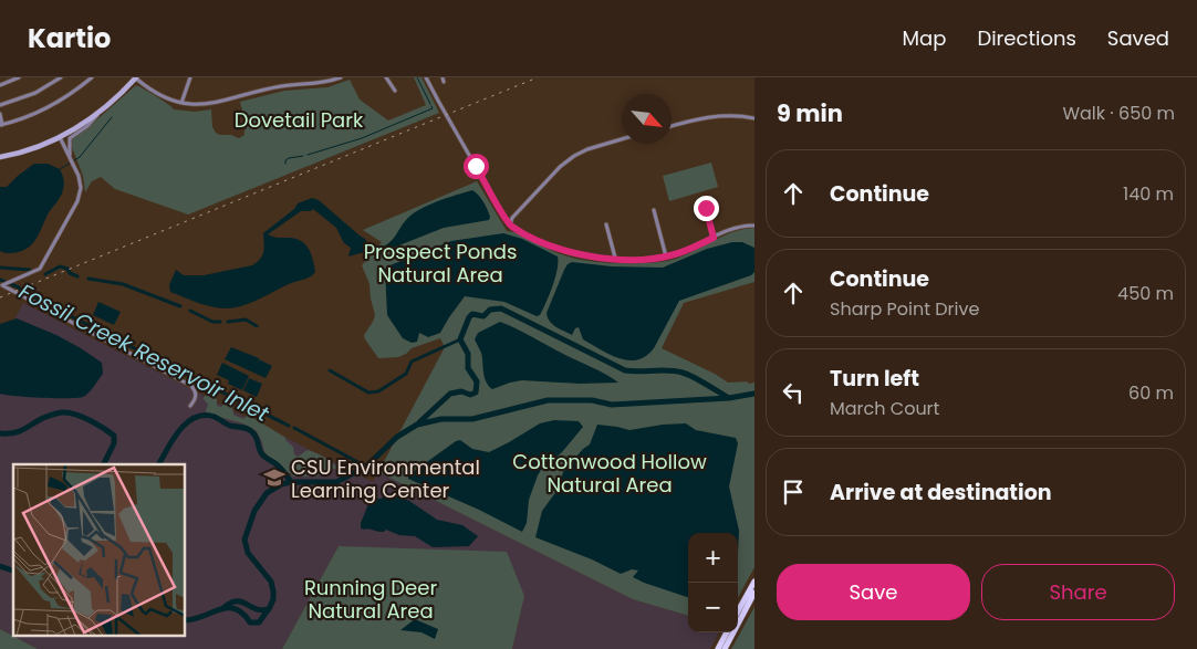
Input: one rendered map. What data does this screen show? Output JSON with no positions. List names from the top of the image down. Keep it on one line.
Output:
{"water":["Fossil Creek Reservoir Inlet"],"parks":["Dovetail Park","Prospect Ponds Natural Area","Cottonwood Hollow Natural Area","Running Deer Natural Area"],"places":{"school or university":["CSU Environmental Learning Center"]},"north":"bottom right","page":{"header":"Kartio","nav":["Map","Directions","Saved"],"heading":["9 min","Walk · 650 m"],"list":[["Continue","140 m"],["Continue","Sharp Point Drive","450 m"],["Turn left","March Court","60 m"],"Arrive at destination"],"map_buttons":["+","−"],"buttons":["Save","Share"]}}
